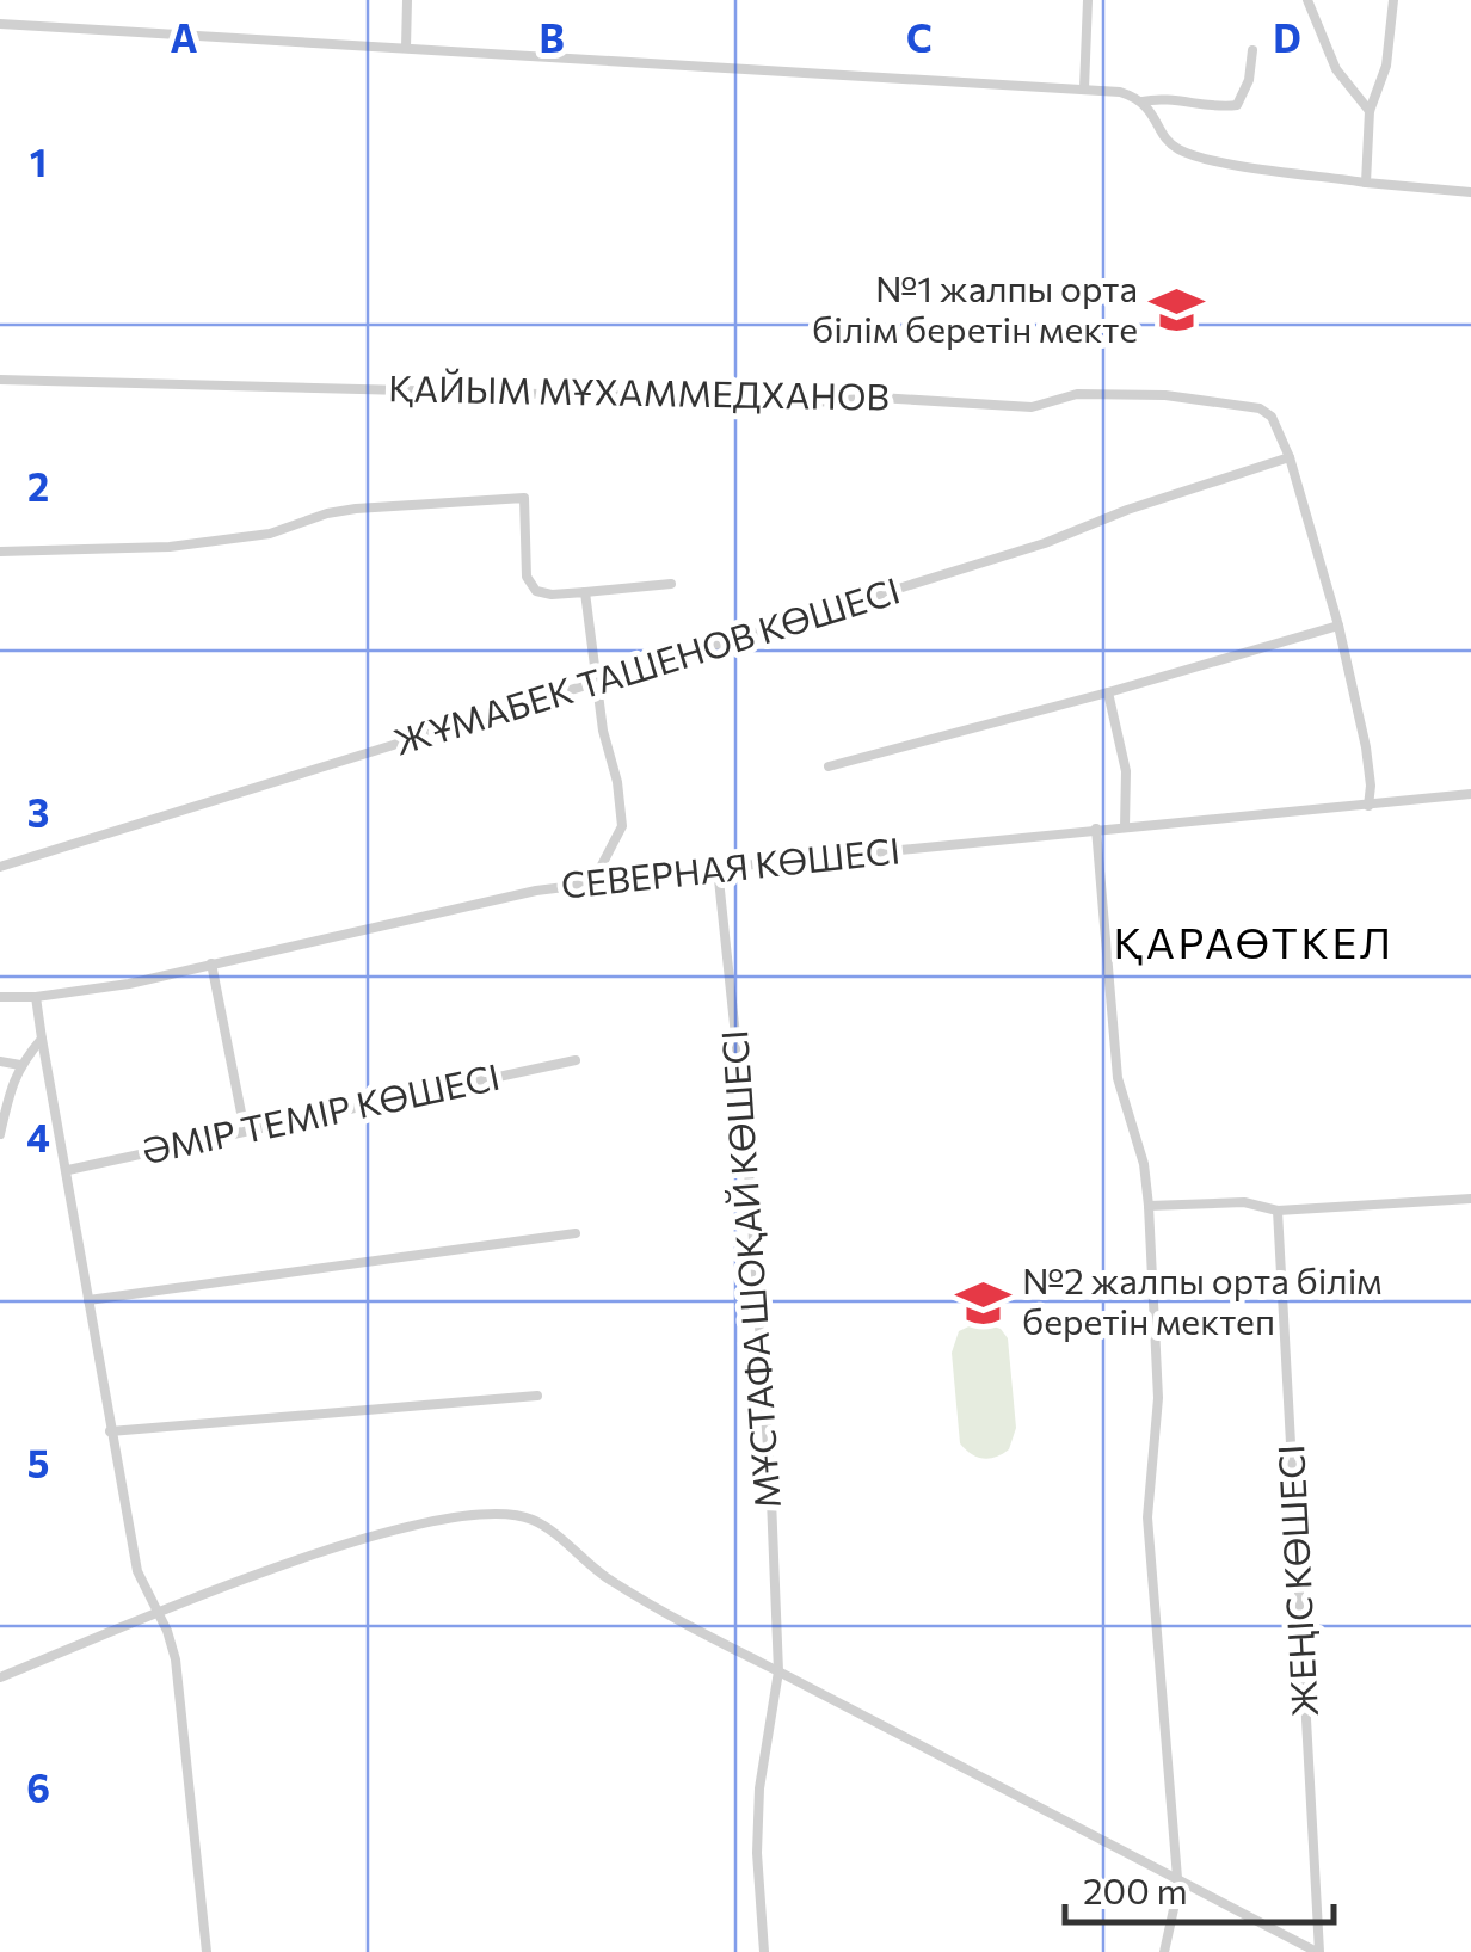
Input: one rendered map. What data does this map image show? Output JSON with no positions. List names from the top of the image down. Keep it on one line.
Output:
{"streets":{"street":["ҚАЙЫМ МҰХАММЕДХАНОВ","ЖҰМАБЕК ТАШЕНОВ КӨШЕСІ","СЕВЕРНАЯ КӨШЕСІ","ӘМІР ТЕМІР КӨШЕСІ","МҰСТАФА ШОҚАЙ КӨШЕСІ","ЖЕҢІС КӨШЕСІ"]},"crossings":[["ҚАЙЫМ МҰХАММЕДХАНОВ","ЖҰМАБЕК ТАШЕНОВ КӨШЕСІ"],["СЕВЕРНАЯ КӨШЕСІ","МҰСТАФА ШОҚАЙ КӨШЕСІ"]],"districts":["ҚАРАӨТКЕЛ"],"places":{"school or university":["№1 жалпы орта білім беретін мекте","№2 жалпы орта білім беретін мектеп"]},"scale_bar":"200 m","grid":{"columns":["A","B","C","D"],"rows":["1","2","3","4","5","6"]}}
